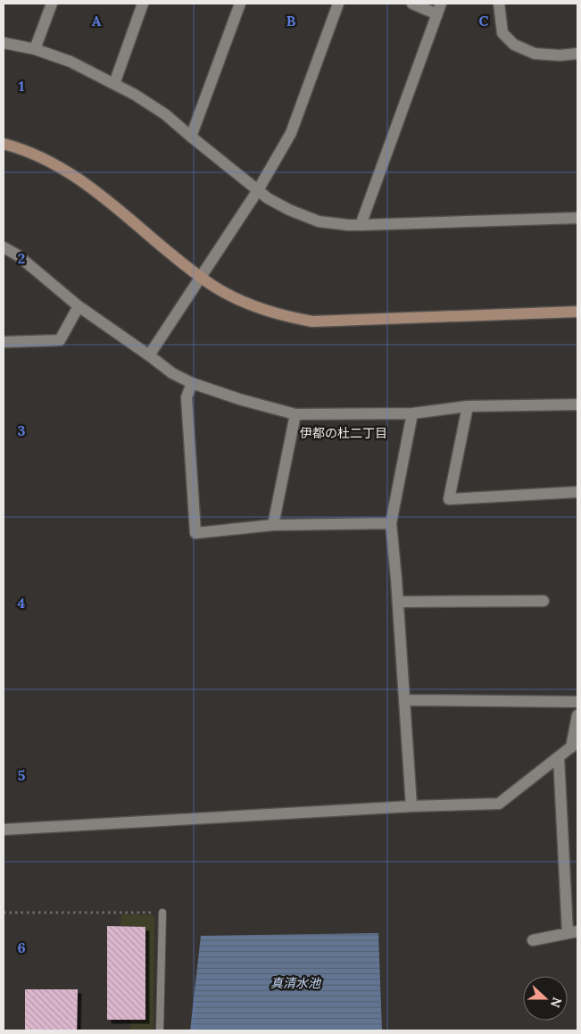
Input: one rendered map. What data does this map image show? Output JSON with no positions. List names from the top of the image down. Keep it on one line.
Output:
{"districts":["伊都の杜二丁目"],"water":["真清水池"],"north":"right","grid":{"columns":["A","B","C"],"rows":["1","2","3","4","5","6"]}}
